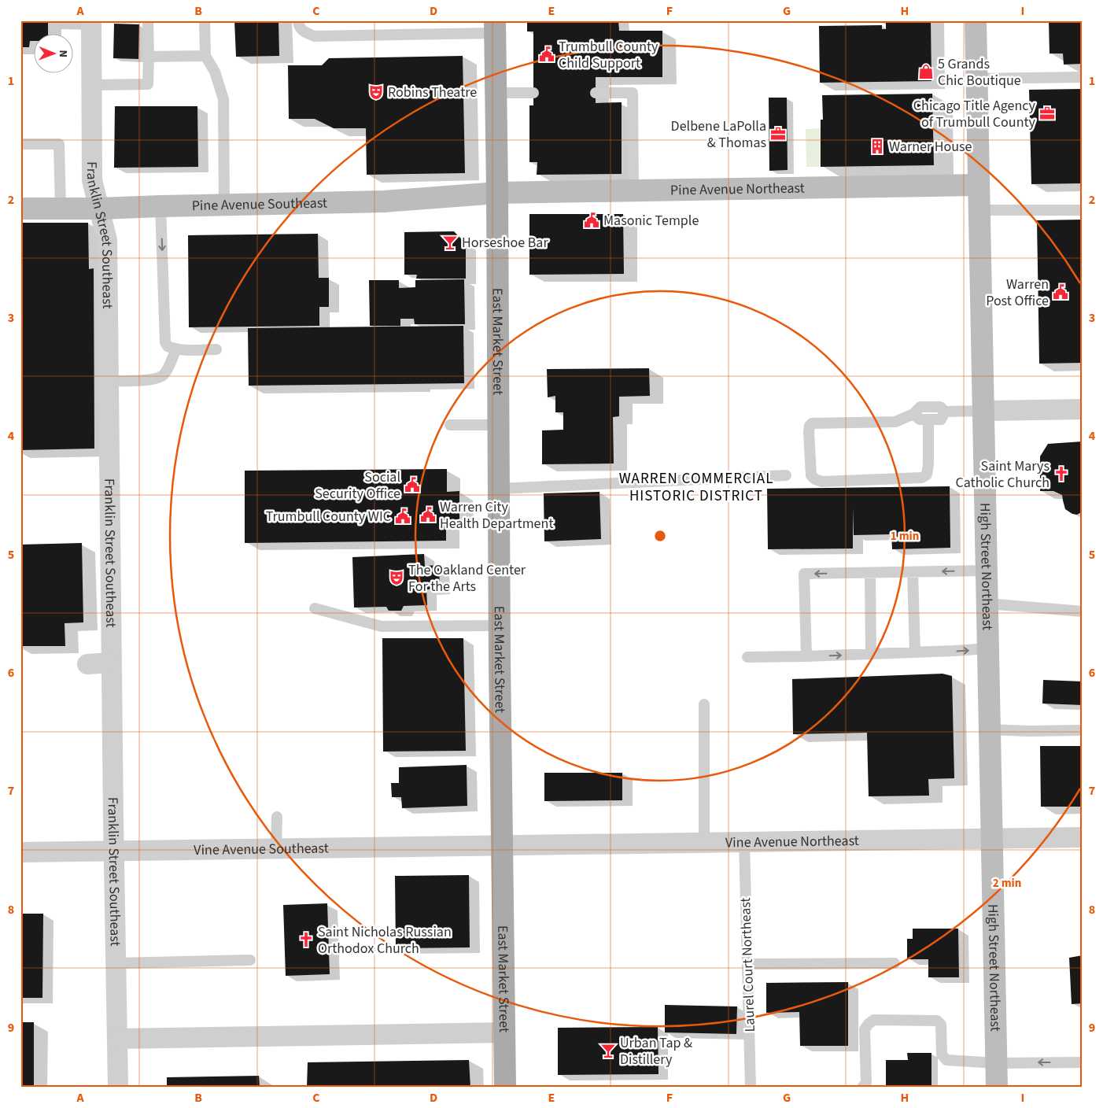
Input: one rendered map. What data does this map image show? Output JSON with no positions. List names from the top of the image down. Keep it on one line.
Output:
{"streets":{"main road":["East Market Street"],"street":["Pine Avenue Northeast","Pine Avenue Southeast","Franklin Street Southeast","High Street Northeast","Vine Avenue Northeast","Vine Avenue Southeast"],"lane":["Laurel Court Northeast"]},"crossings":[["Pine Avenue Northeast","Pine Avenue Southeast"],["Pine Avenue Northeast","East Market Street"],["Pine Avenue Northeast","High Street Northeast"],["Pine Avenue Southeast","Franklin Street Southeast"],["Pine Avenue Southeast","East Market Street"],["Franklin Street Southeast","Vine Avenue Southeast"],["East Market Street","Vine Avenue Northeast"],["East Market Street","Vine Avenue Southeast"],["High Street Northeast","Vine Avenue Northeast"],["Vine Avenue Northeast","Vine Avenue Southeast"],["Vine Avenue Northeast","Laurel Court Northeast"]],"districts":["WARREN COMMERCIAL HISTORIC DISTRICT"],"places":{"public building":["Trumbull County Child Support","Masonic Temple","Warren Post Office","Social Security Office","Warren City Health Department","Trumbull County WIC"],"shop":["5 Grands Chic Boutique"],"theatre":["Robins Theatre","The Oakland Center For the Arts"],"office":["Chicago Title Agency of Trumbull County","Delbene LaPolla & Thomas"],"building":["Warner House"],"bar":["Horseshoe Bar","Urban Tap & Distillery"],"church":["Saint Marys Catholic Church","Saint Nicholas Russian Orthodox Church"]},"north":"right","grid":{"columns":["A","B","C","D","E","F","G","H","I"],"rows":["1","2","3","4","5","6","7","8","9"]},"rings":["1 min","2 min"]}
